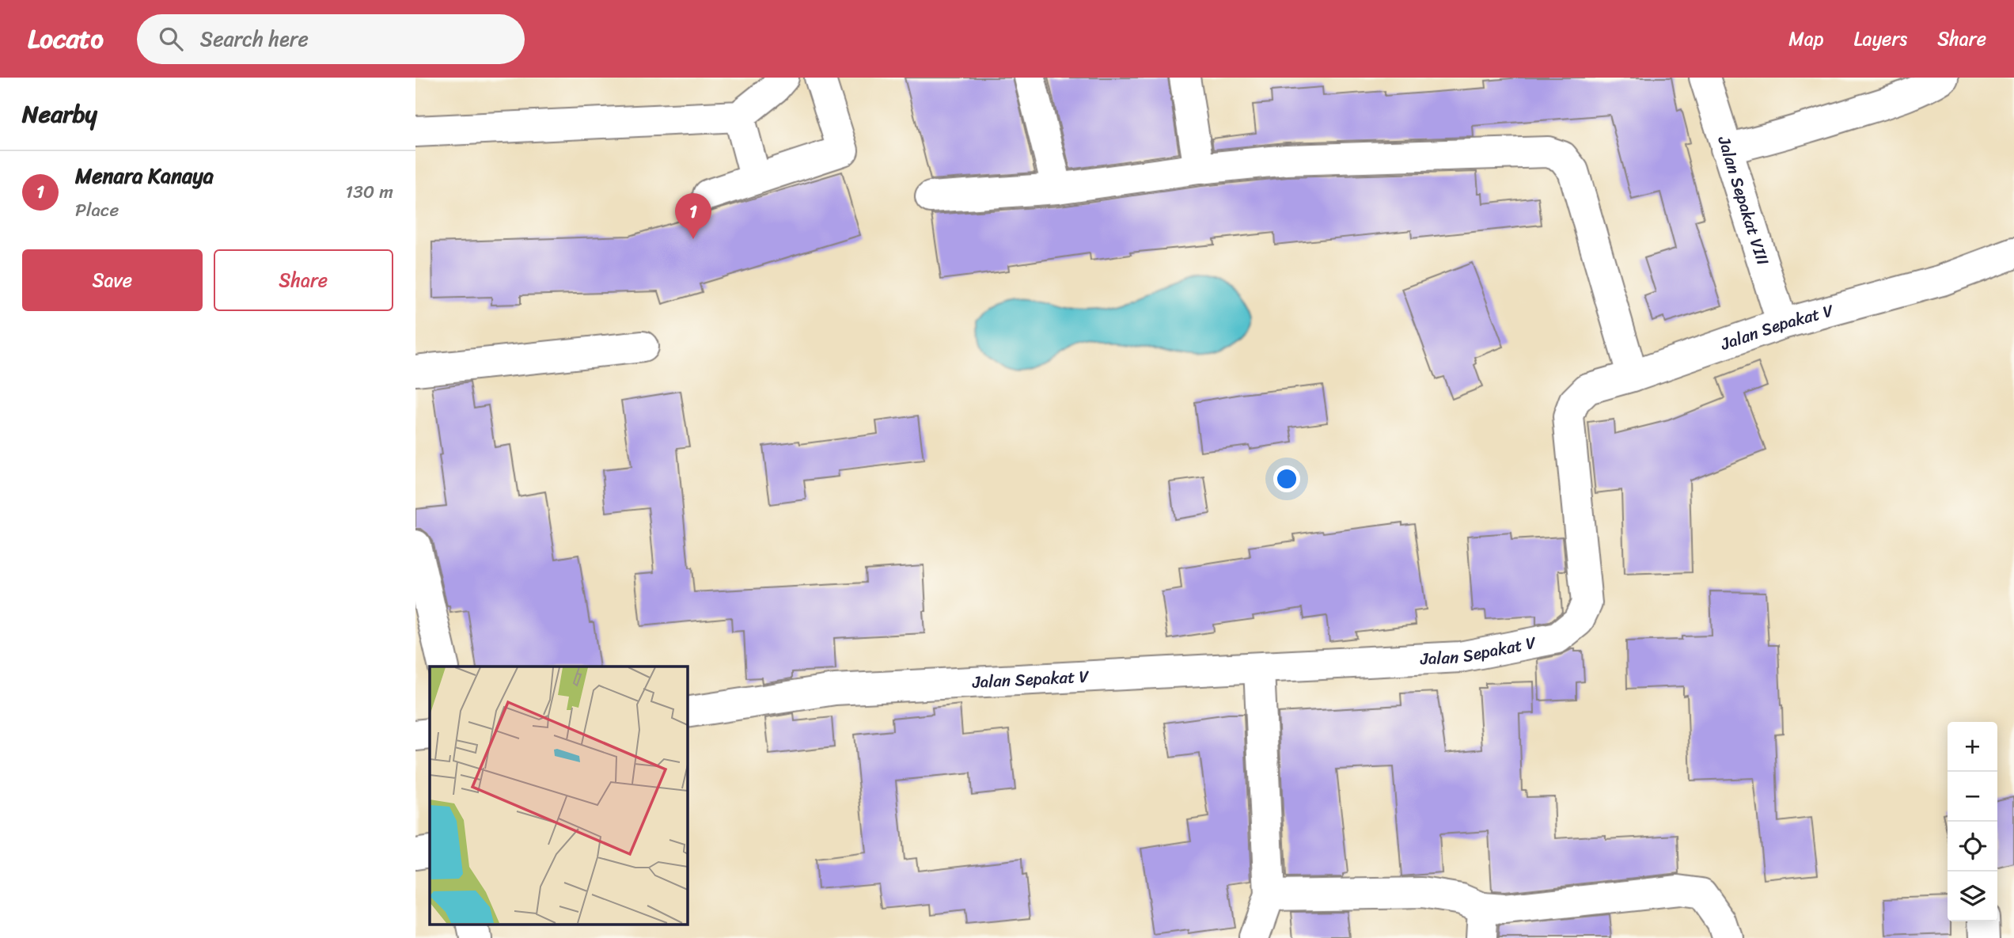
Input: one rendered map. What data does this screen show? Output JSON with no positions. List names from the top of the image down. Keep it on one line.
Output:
{"streets":{"street":["Jalan Sepakat VIII","Jalan Sepakat V"]},"crossings":[["Jalan Sepakat VIII","Jalan Sepakat V"]],"page":{"header":"Locato","search":"Search here","nav":["Map","Layers","Share"],"heading":"Nearby","list":[{"mark":"1","name":"Menara Kanaya","note":"Place","value":"130 m"}],"pins":"1","buttons":["Save","Share"],"map_buttons":["+","−"]}}
